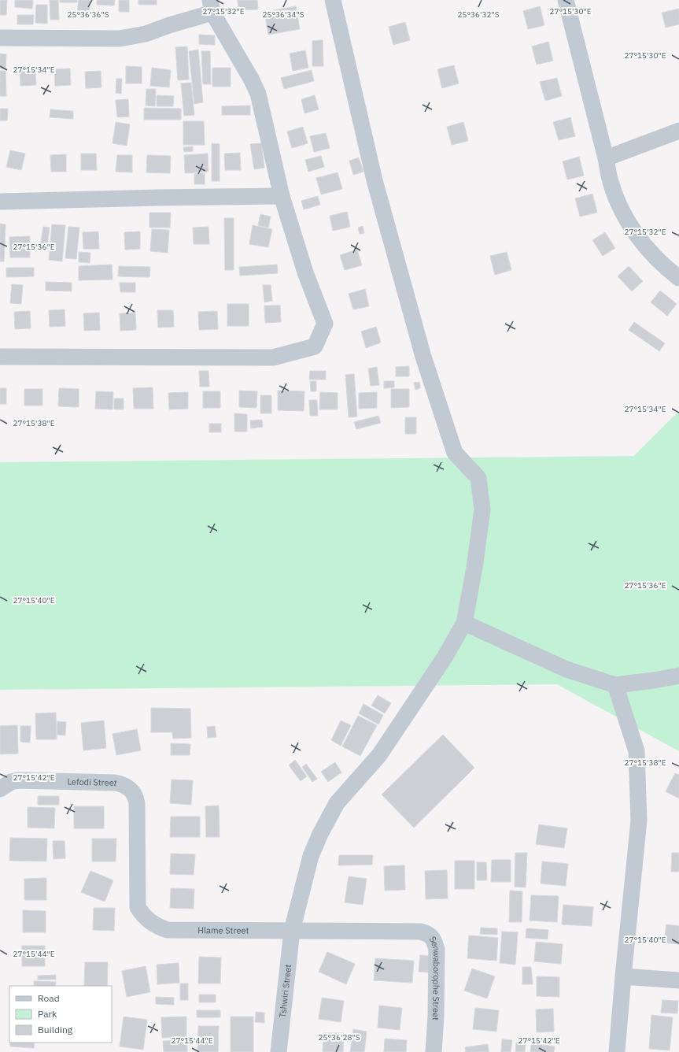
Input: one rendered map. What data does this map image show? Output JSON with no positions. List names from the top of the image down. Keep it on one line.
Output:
{"streets":{"street":["Lefodi Street","Hlame Street","Senwaborophe Street","Tshwiri Street"]},"crossings":[["Lefodi Street","Hlame Street"],["Hlame Street","Senwaborophe Street"],["Hlame Street","Tshwiri Street"]],"legend":["Road","Park","Building"],"coordinates":["27°15'32\"E","27°15'30\"E","25°36'36\"S","25°36'34\"S","25°36'32\"S","27°15'34\"E","27°15'36\"E","27°15'38\"E","27°15'40\"E","27°15'42\"E","27°15'44\"E","25°36'28\"S"]}
